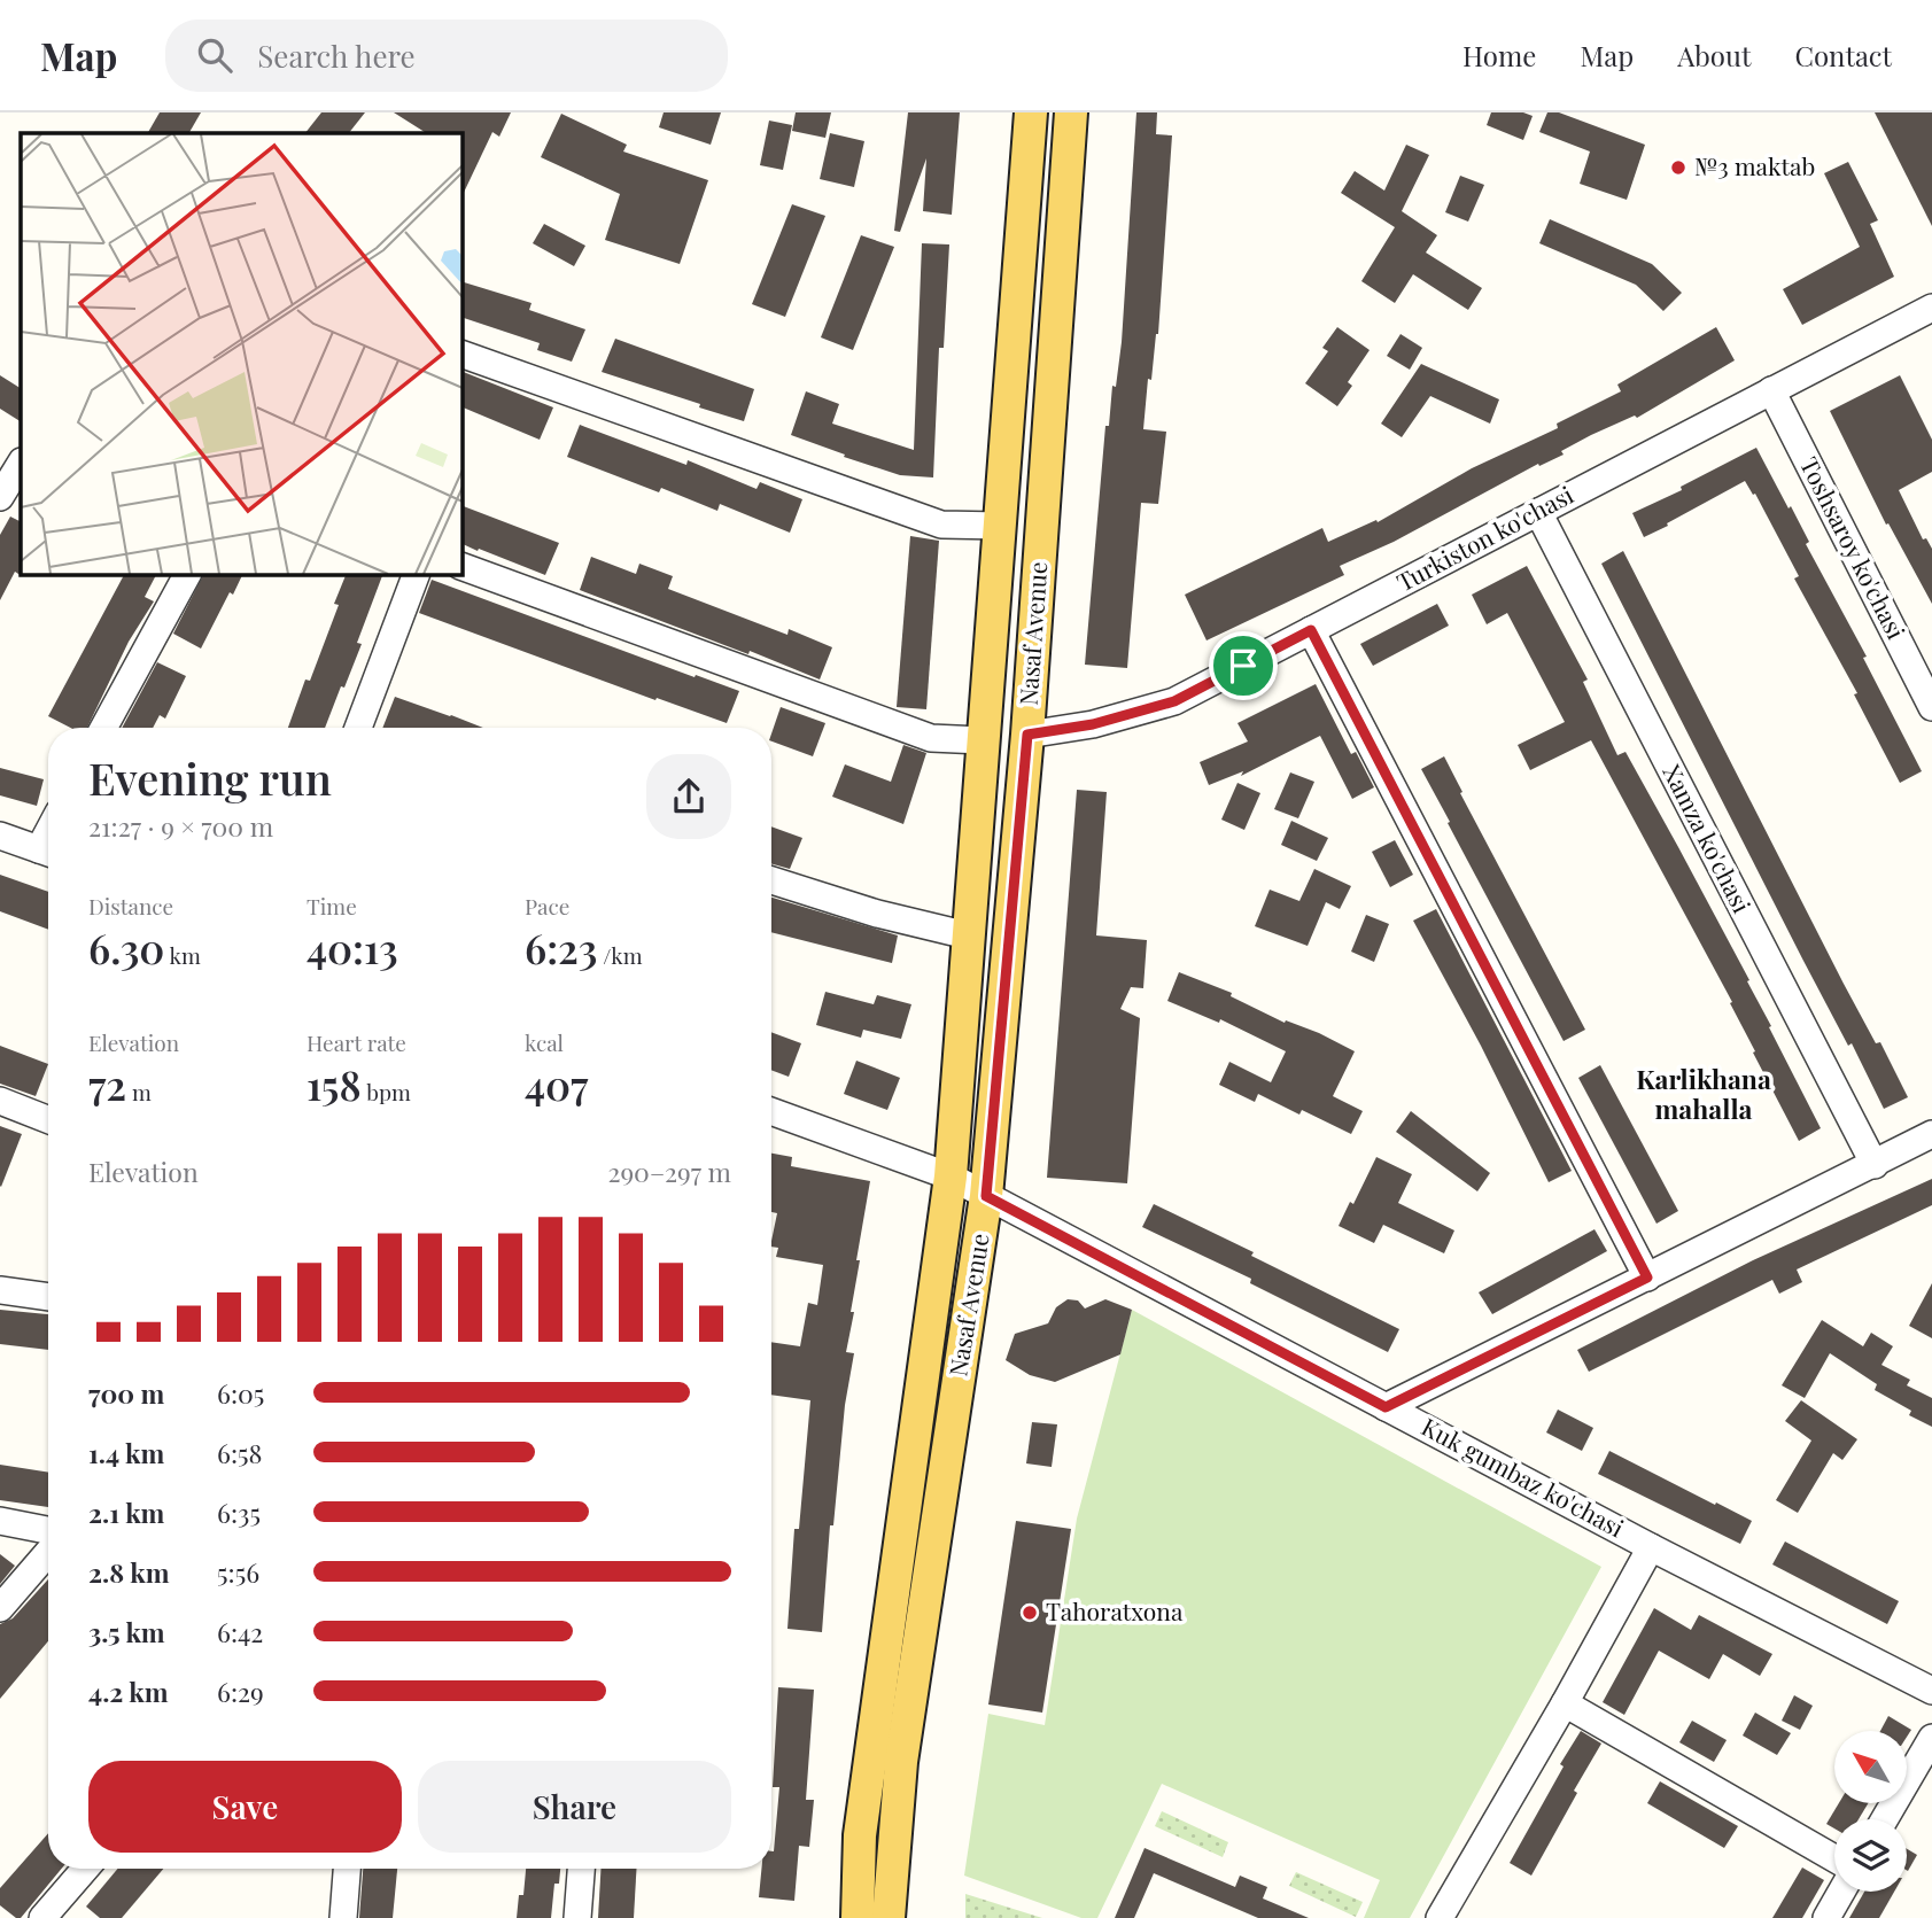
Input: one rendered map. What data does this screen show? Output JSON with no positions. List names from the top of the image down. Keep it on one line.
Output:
{"streets":{"main road":["Nasaf Avenue"],"street":["Turkiston ko'chasi","Toshsaroy ko'chasi","Xamza ko'chasi","Kuk gumbaz ko'chasi"]},"crossings":[["Turkiston ko'chasi","Toshsaroy ko'chasi"],["Turkiston ko'chasi","Nasaf Avenue"],["Turkiston ko'chasi","Xamza ko'chasi"],["Nasaf Avenue","Kuk gumbaz ko'chasi"]],"districts":["Karlikhana mahalla"],"places":["№3 maktab","Tahoratxona"],"north":"top left","page":{"header":"Map","search":"Search here","nav":["Home","Map","About","Contact"],"heading":["Evening run","21:27 · 9 × 700 m"],"stats":[["Distance","6.30 km"],["Time","40:13"],["Pace","6:23 /km"],["Elevation","72 m"],["Heart rate","158 bpm"],["kcal","407"]],"chart":["Elevation","290–297 m"],"list":[{"name":"700 m","note":"6:05"},{"name":"1.4 km","note":"6:58"},{"name":"2.1 km","note":"6:35"},{"name":"2.8 km","note":"5:56"},{"name":"3.5 km","note":"6:42"},{"name":"4.2 km","note":"6:29"}],"buttons":["Save","Share"]}}
